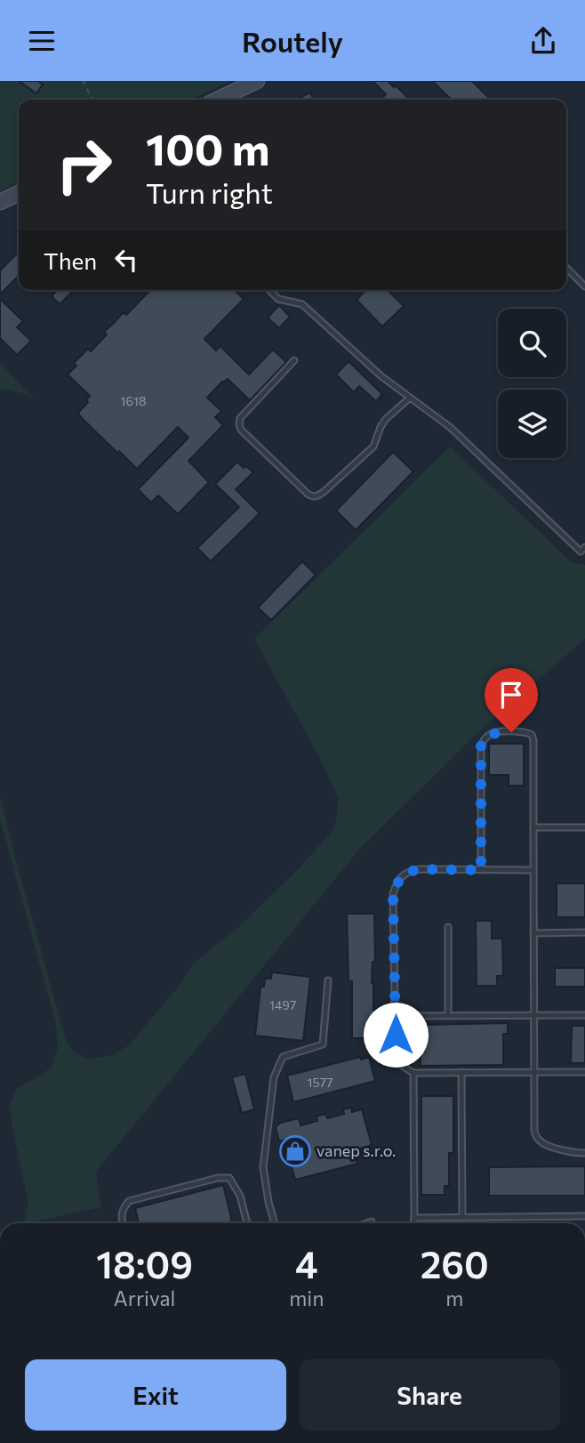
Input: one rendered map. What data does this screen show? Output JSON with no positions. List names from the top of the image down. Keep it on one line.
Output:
{"places":{"shop":["vanep s.r.o."]},"house_numbers":["1618","1497","1577"],"page":{"header":"Routely","turn":["100 m","Turn right"],"then":"Then","eta":["18:09","Arrival","4","min","260","m"],"buttons":["Exit","Share"]}}
